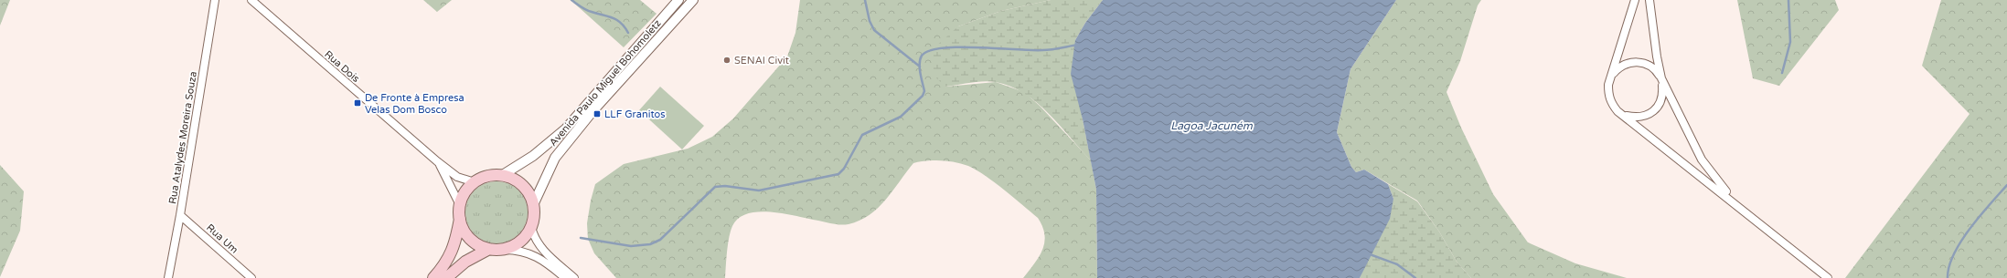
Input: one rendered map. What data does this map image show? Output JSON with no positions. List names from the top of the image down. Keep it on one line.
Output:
{"streets":{"street":["Rua Dois","Avenida Paulo Miguel Bohomoletz","Rua Atalydes Moreira Souza","Rua Um"]},"crossings":[["Rua Dois","Avenida Paulo Miguel Bohomoletz"],["Rua Atalydes Moreira Souza","Rua Um"]],"water":["Lagoa Jacuném"],"places":{"other":["SENAI Civit"],"transit":["De Fronte à Empresa Velas Dom Bosco","LLF Granitos"]}}
